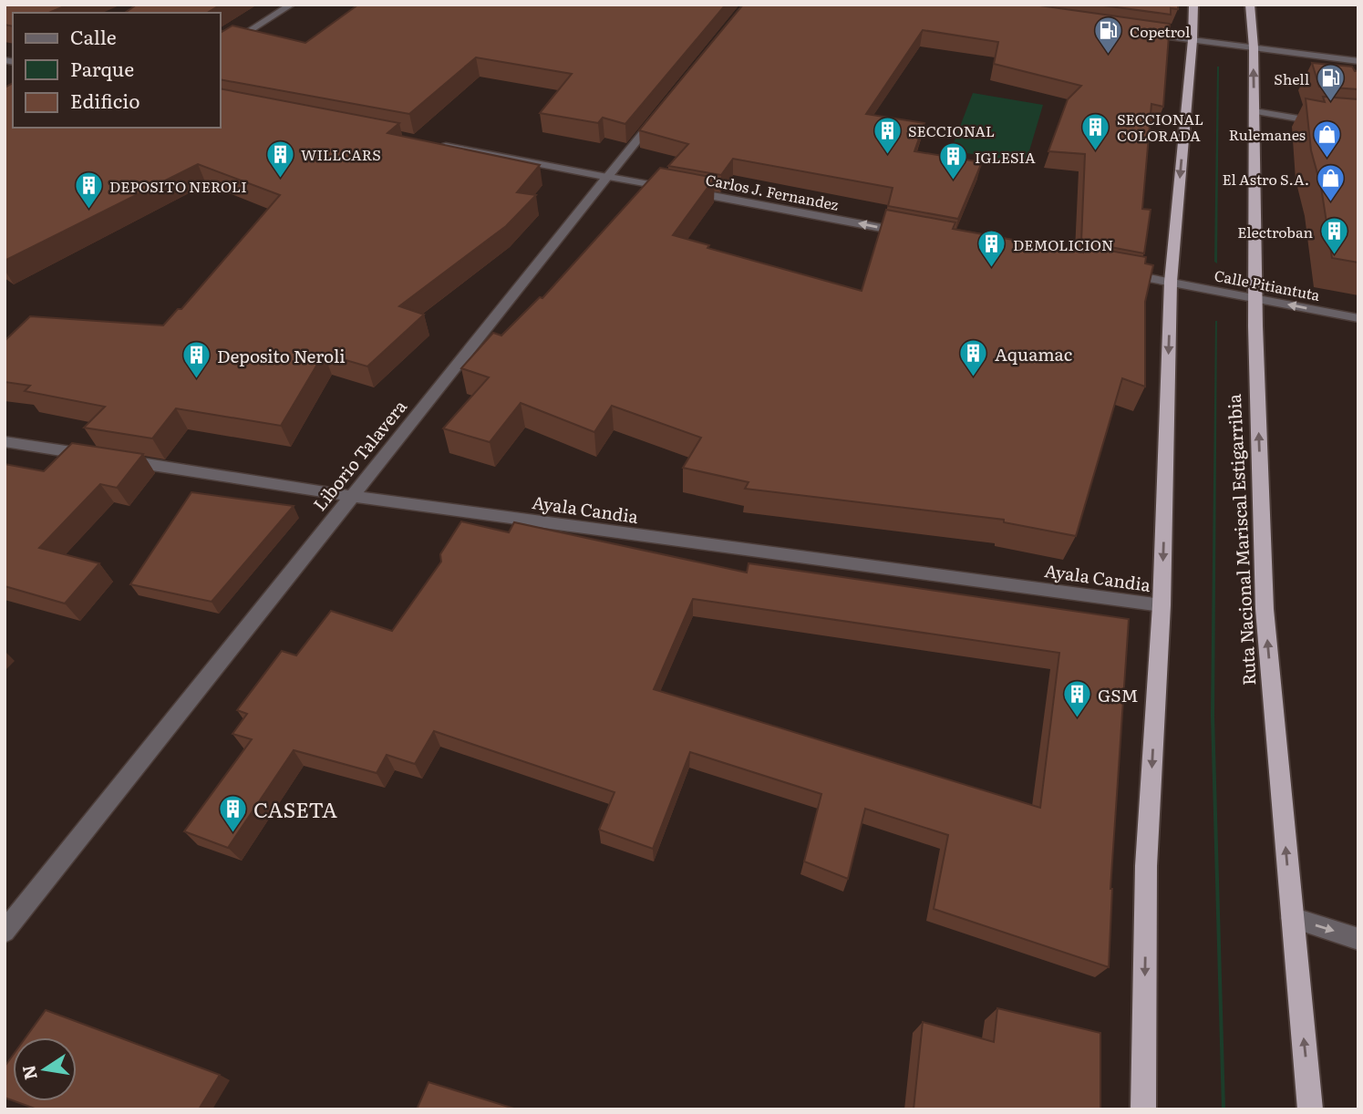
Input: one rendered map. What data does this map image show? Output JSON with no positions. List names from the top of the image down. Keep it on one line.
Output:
{"streets":{"highway":["Ruta Nacional Mariscal Estigarribia"],"street":["Carlos J. Fernandez","Calle Pitiantuta","Liborio Talavera","Ayala Candia"]},"crossings":[["Carlos J. Fernandez","Liborio Talavera"],["Calle Pitiantuta","Ruta Nacional Mariscal Estigarribia"],["Liborio Talavera","Ayala Candia"]],"one_way":["Carlos J. Fernandez","Calle Pitiantuta"],"places":{"fuel station":["Copetrol","Shell"],"building":["SECCIONAL COLORADA","SECCIONAL","WILLCARS","IGLESIA","DEPOSITO NEROLI","Electroban","DEMOLICION","Aquamac","Deposito Neroli","GSM","CASETA"],"shop":["Rulemanes","El Astro S.A."]},"legend":["Calle","Parque","Edificio"],"north":"left"}
